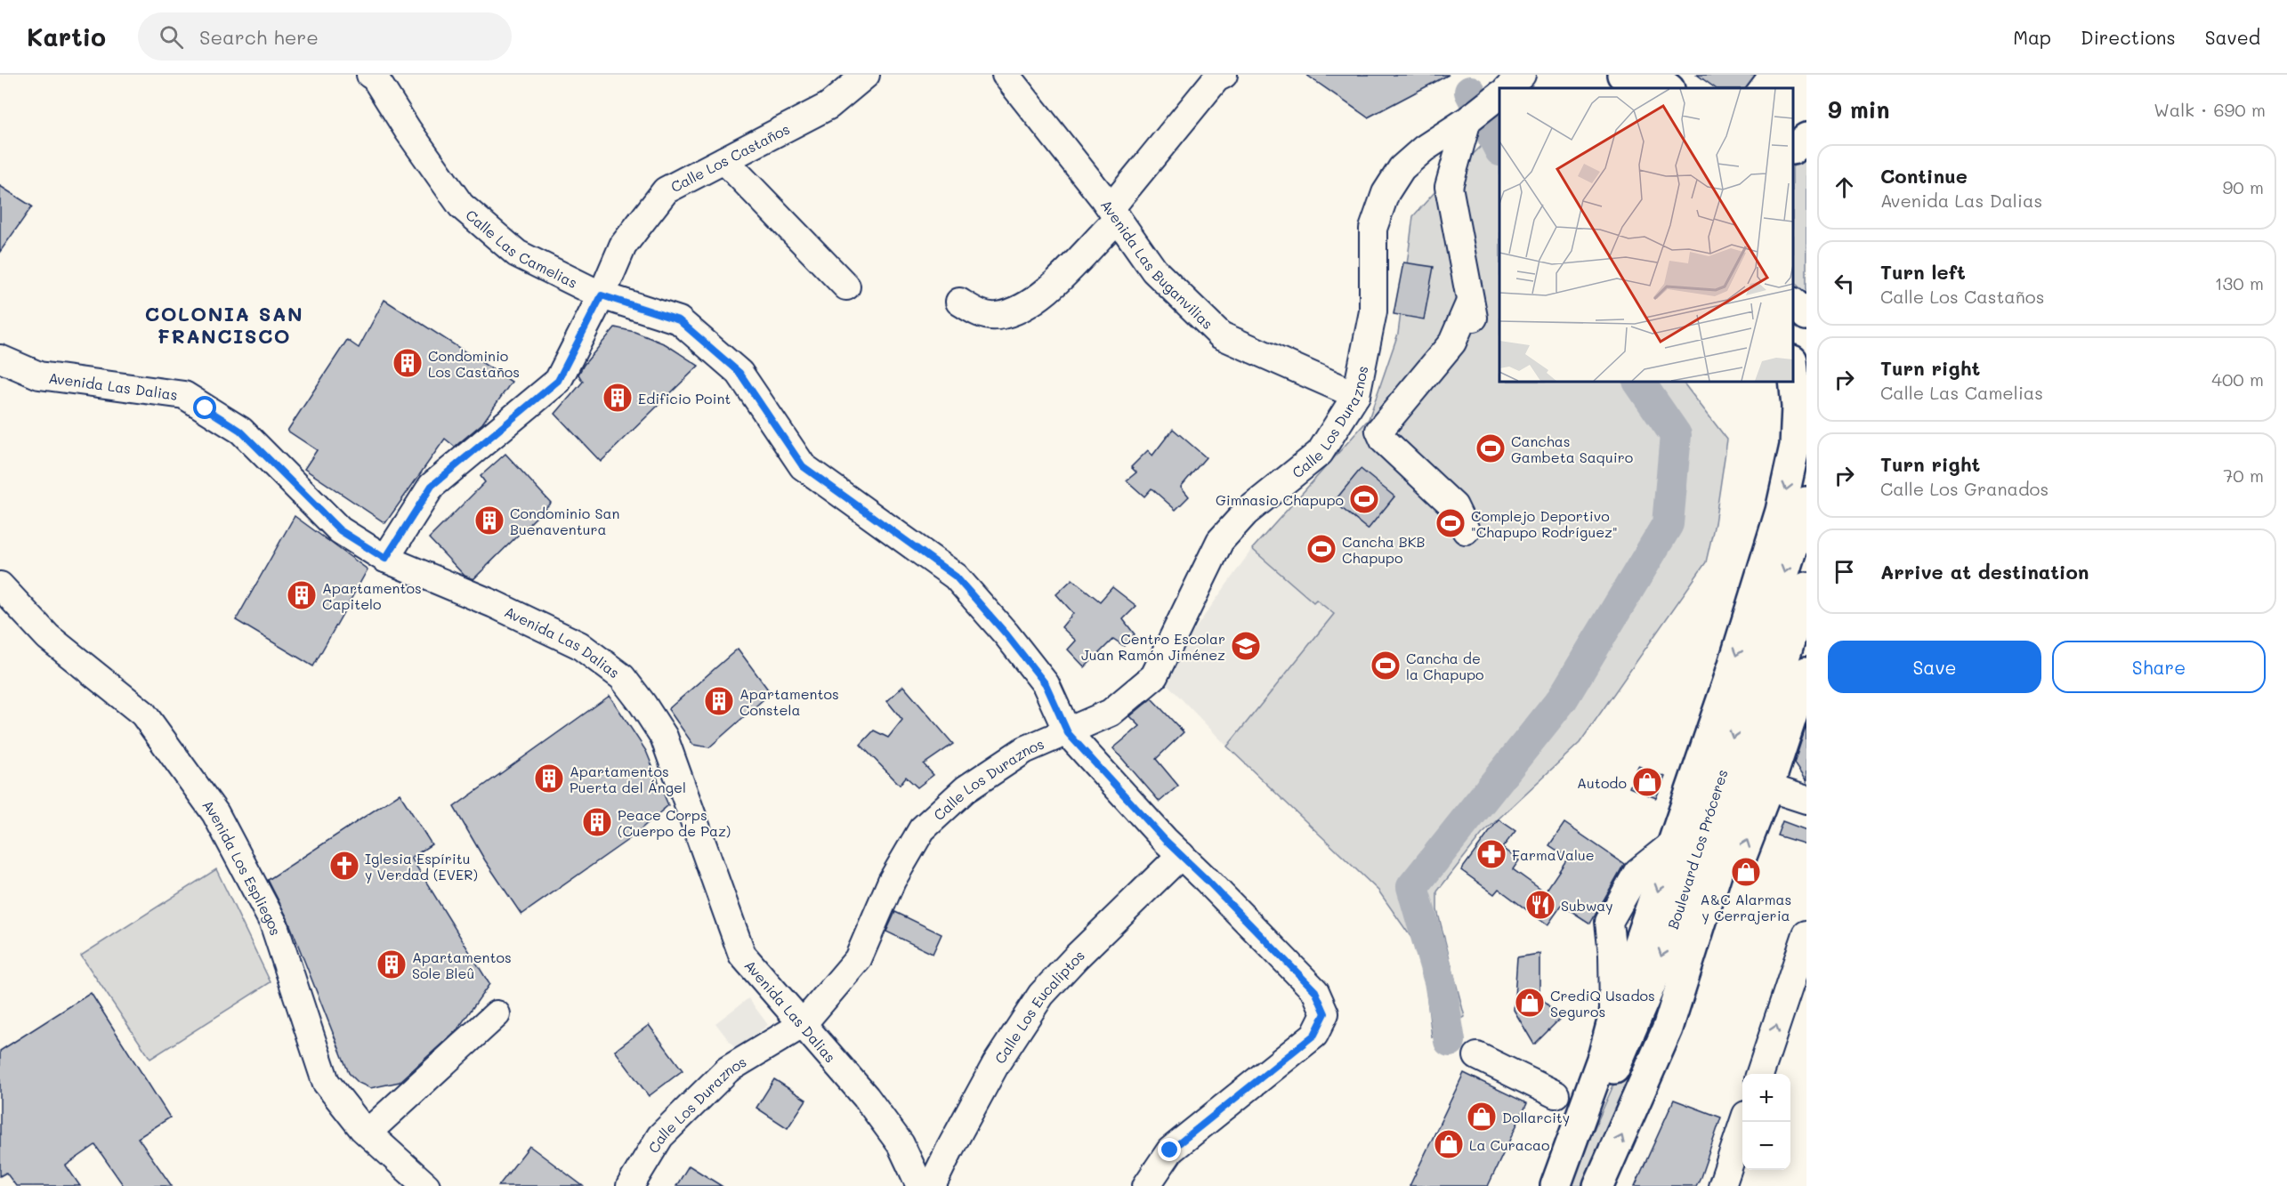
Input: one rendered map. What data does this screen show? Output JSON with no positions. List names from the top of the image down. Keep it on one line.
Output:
{"streets":{"main road":["Boulevard Los Próceres"],"street":["Calle Los Castaños","Calle Las Camelias","Avenida Las Buganvilias","Avenida Las Dalias","Calle Los Duraznos","Avenida Los Espliegos","Calle Los Eucaliptos"]},"crossings":[["Calle Los Castaños","Calle Las Camelias"],["Calle Los Castaños","Avenida Las Dalias"],["Calle Las Camelias","Calle Los Duraznos"],["Calle Las Camelias","Calle Los Eucaliptos"],["Avenida Las Buganvilias","Calle Los Duraznos"],["Avenida Las Dalias","Calle Los Duraznos"],["Avenida Las Dalias","Calle Los Eucaliptos"]],"districts":["COLONIA SAN FRANCISCO"],"places":{"building":["Condominio Los Castaños","Edificio Point","Condominio San Buenaventura","Apartamentos Capitelo","Apartamentos Constela","Apartamentos Puerta del Ángel","Peace Corps (Cuerpo de Paz)","Apartamentos Sole Bleû"],"sports":["Canchas Gambeta Saquiro","Gimnasio Chapupo","Complejo Deportivo \"Chapupo Rodríguez\"","Cancha BKB Chapupo","Cancha de la Chapupo"],"school or university":["Centro Escolar Juan Ramón Jiménez"],"shop":["Autodo","A&C Alarmas y Cerrajeria","CrediQ Usados Seguros","Dollarcity","La Curacao"],"pharmacy":["FarmaValue"],"church":["Iglesia Espíritu y Verdad (EVER)"],"restaurant":["Subway"]},"page":{"header":"Kartio","search":"Search here","nav":["Map","Directions","Saved"],"heading":["9 min","Walk · 690 m"],"list":[["Continue","Avenida Las Dalias","90 m"],["Turn left","Calle Los Castaños","130 m"],["Turn right","Calle Las Camelias","400 m"],["Turn right","Calle Los Granados","70 m"],"Arrive at destination"],"buttons":["Save","Share"],"map_buttons":["+","−"]}}
